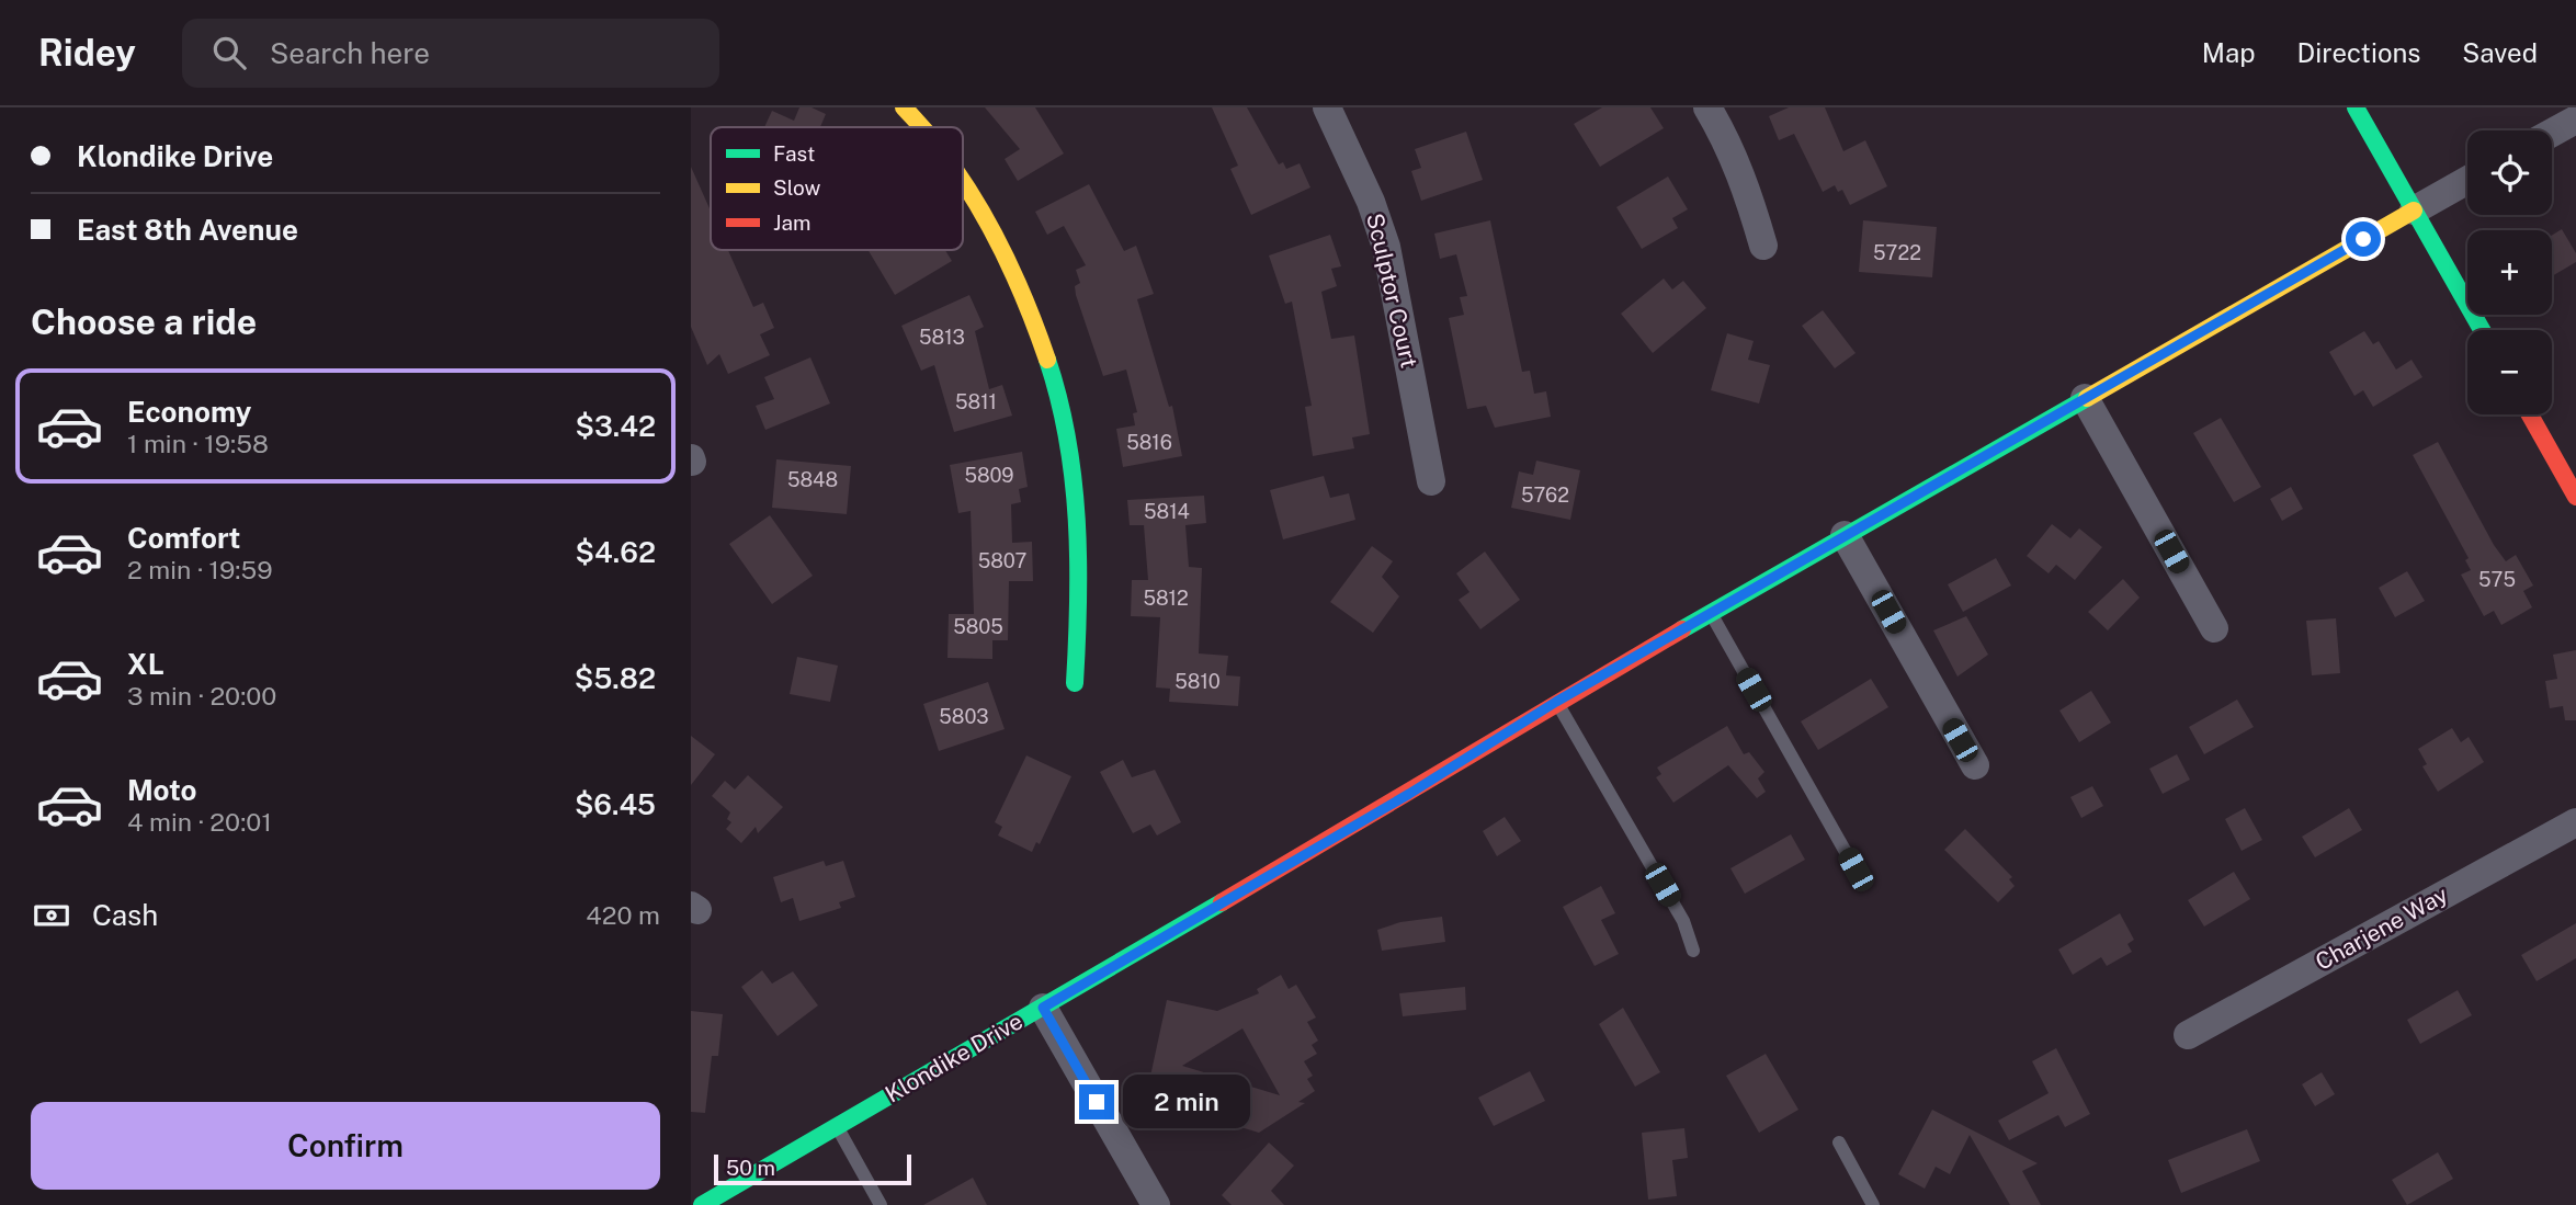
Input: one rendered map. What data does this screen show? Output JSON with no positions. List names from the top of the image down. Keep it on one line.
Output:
{"streets":{"street":["Sculptor Court","Charjene Way","Klondike Drive"]},"house_numbers":["5722","5813","5811","5816","5809","5848","5762","5814","5807","575","5812","5805","5810","5803"],"legend":["Fast","Slow","Jam"],"scale_bar":"50 m","page":{"header":"Ridey","search":"Search here","nav":["Map","Directions","Saved"],"banner":["Klondike Drive","East 8th Avenue"],"map_buttons":["+","−"],"heading":"Choose a ride","list":[{"name":"Economy","note":"1 min · 19:58","value":"$3.42"},{"name":"Comfort","note":"2 min · 19:59","value":"$4.62"},{"name":"XL","note":"3 min · 20:00","value":"$5.82"},{"name":"Moto","note":"4 min · 20:01","value":"$6.45"}],"pay":["Cash","420 m"],"bubble":"2 min","buttons":"Confirm","scale":"50 m"}}
